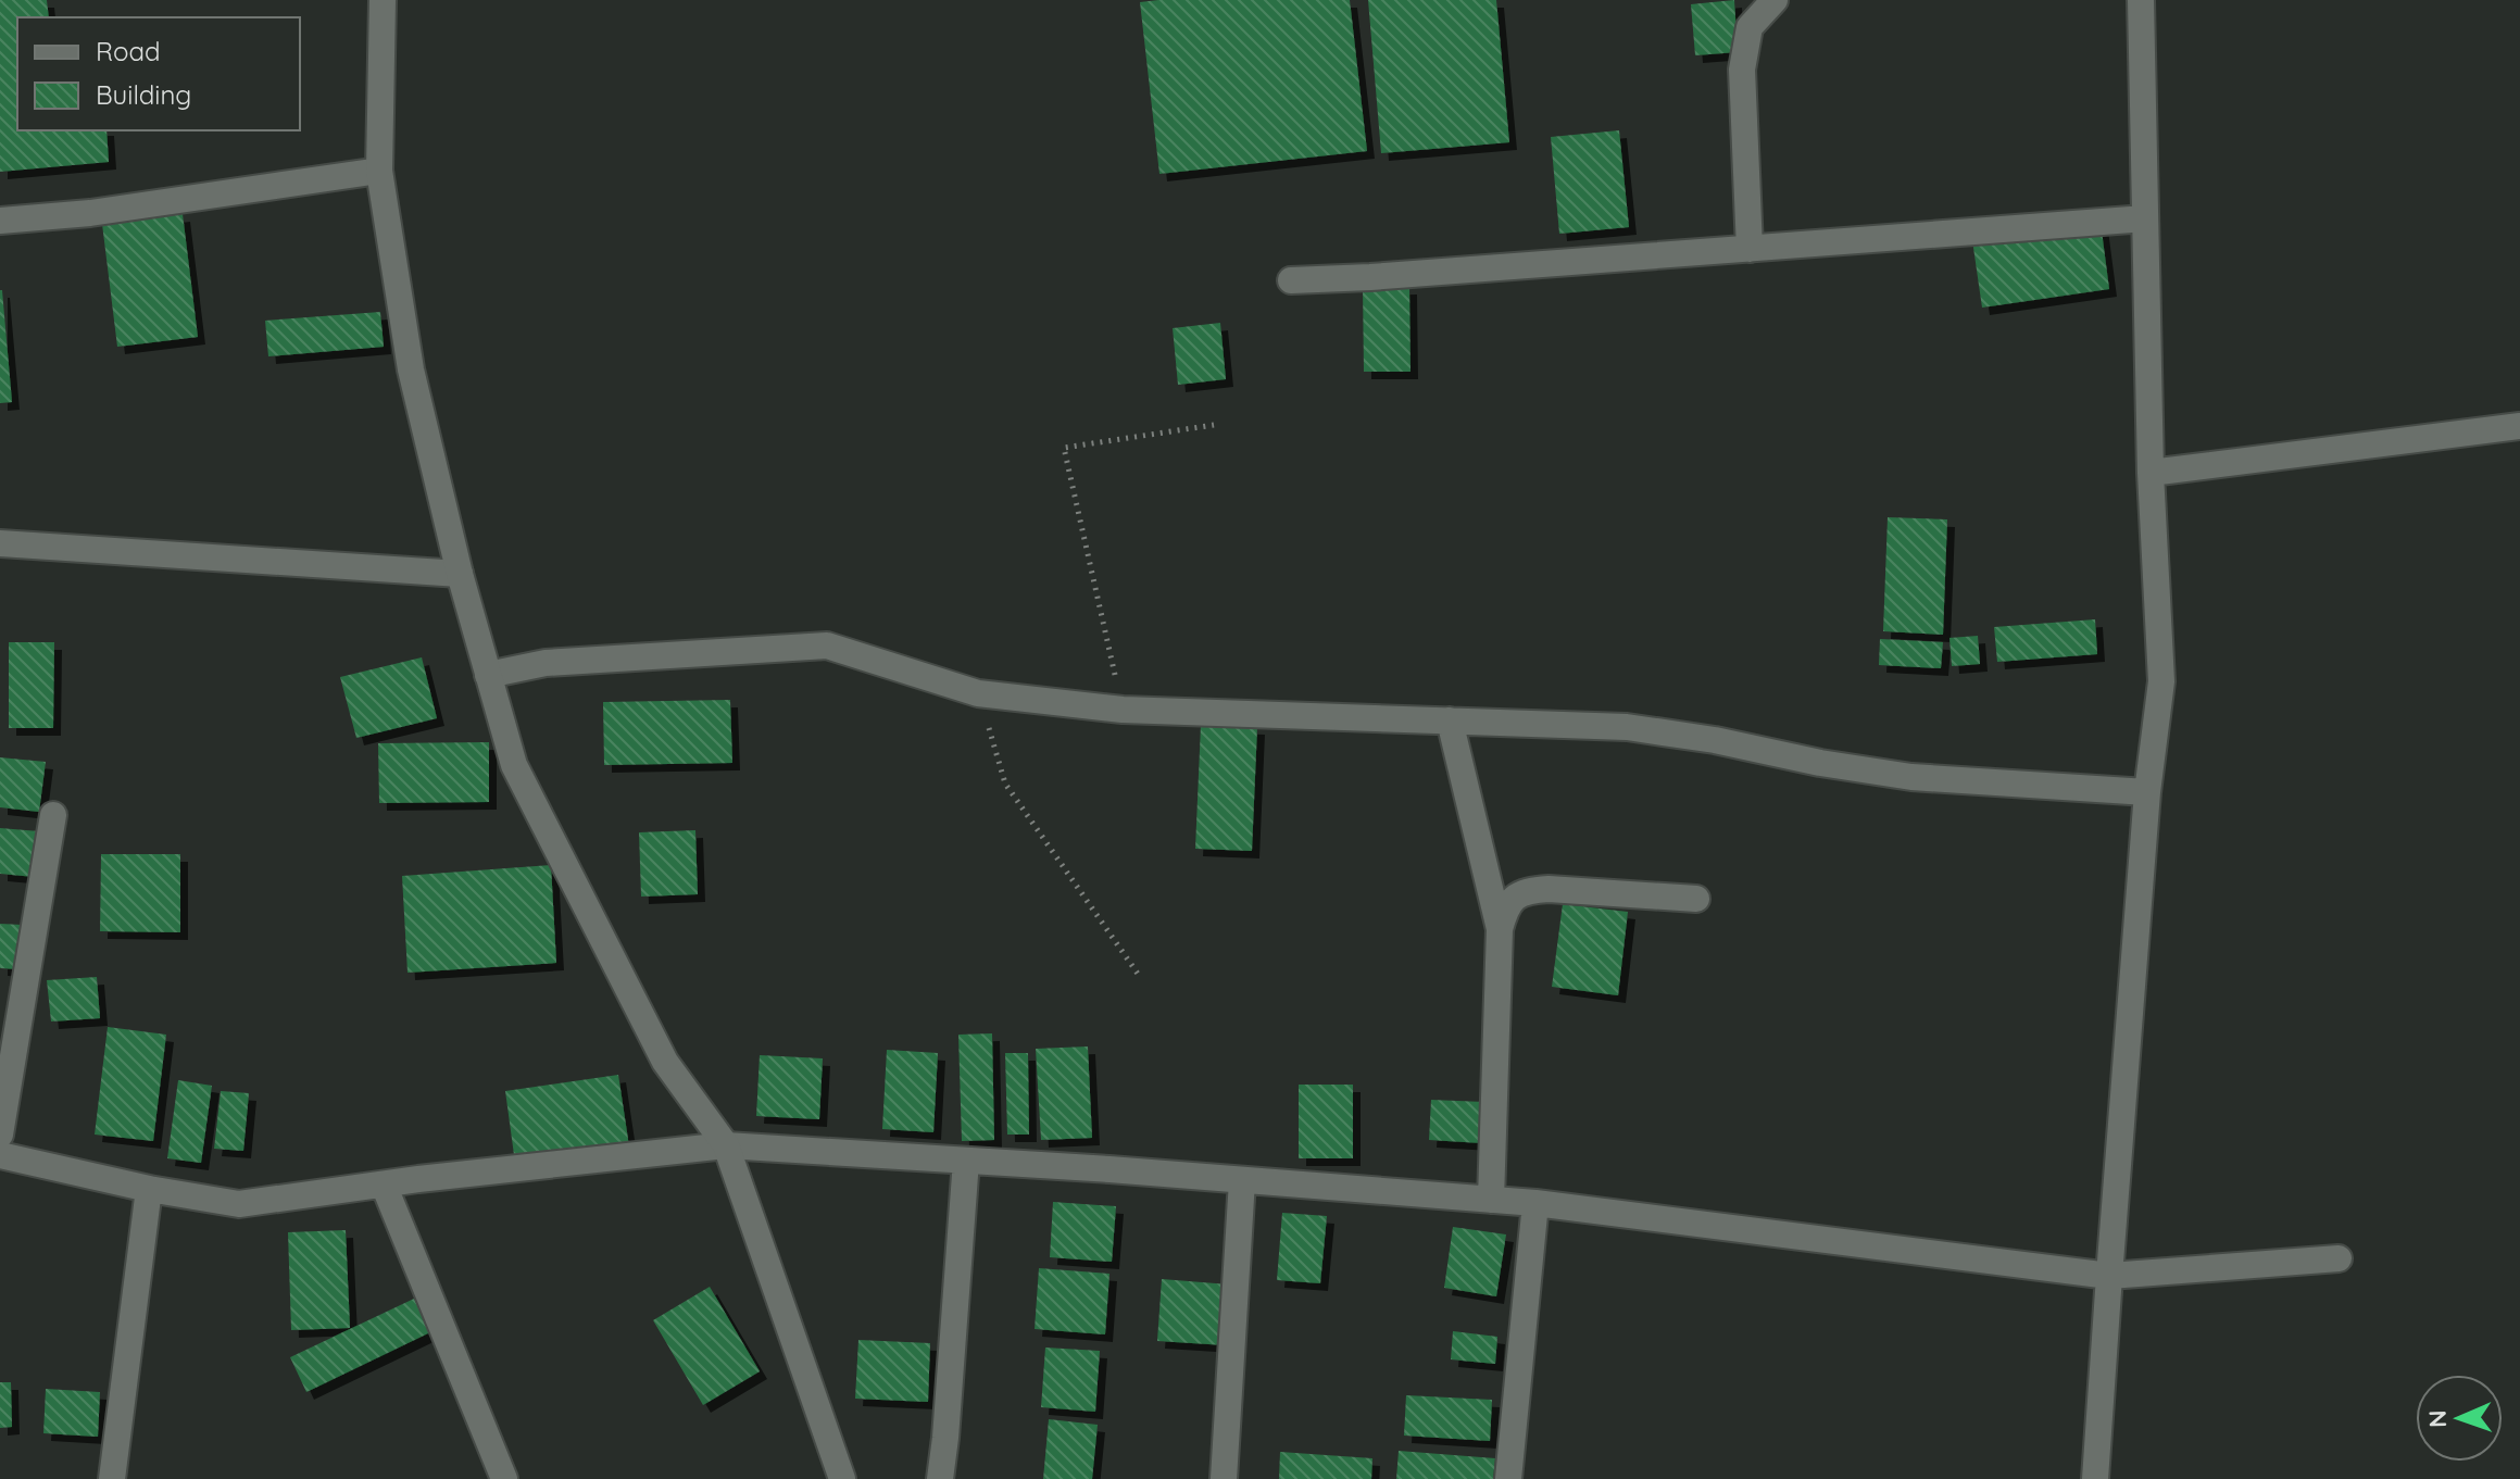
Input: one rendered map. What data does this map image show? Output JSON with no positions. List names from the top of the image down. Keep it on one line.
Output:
{"legend":["Road","Building"],"north":"left"}
